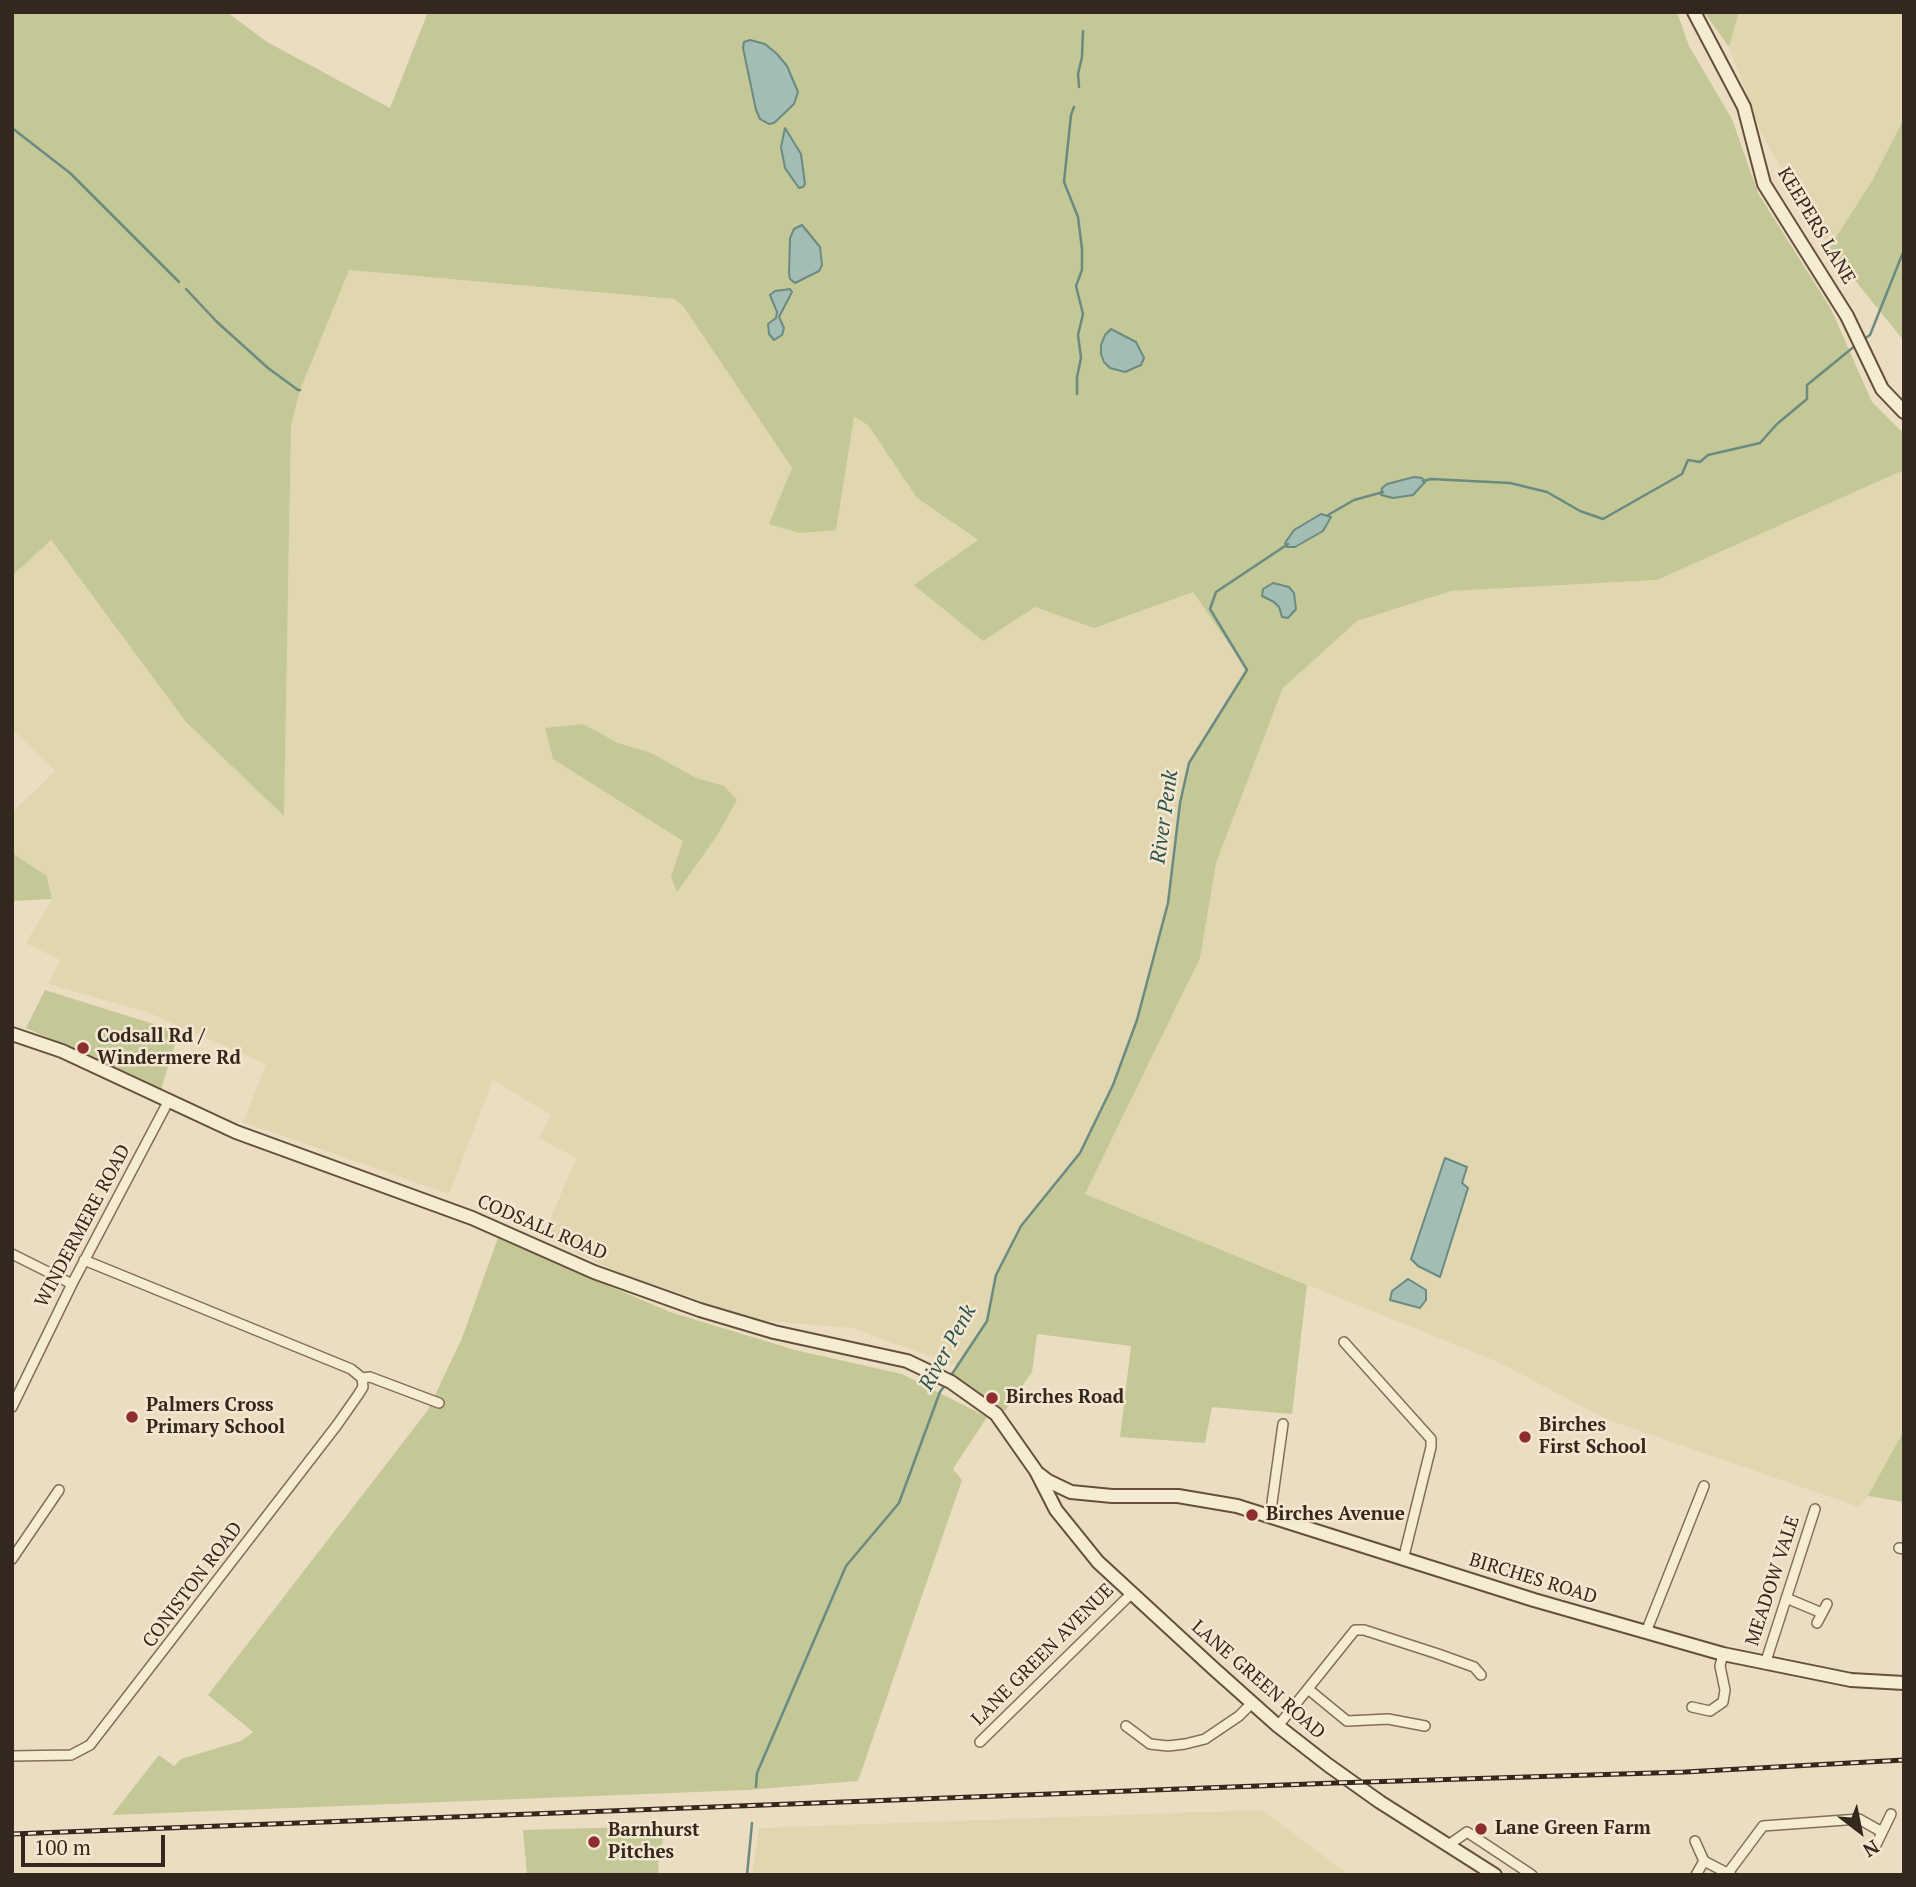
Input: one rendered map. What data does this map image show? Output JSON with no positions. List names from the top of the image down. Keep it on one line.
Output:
{"streets":{"street":["KEEPERS LANE","WINDERMERE ROAD","CODSALL ROAD","BIRCHES ROAD","MEADOW VALE","CONISTON ROAD","LANE GREEN AVENUE","LANE GREEN ROAD"]},"crossings":[["WINDERMERE ROAD","CODSALL ROAD"],["CODSALL ROAD","BIRCHES ROAD"],["CODSALL ROAD","LANE GREEN ROAD"],["BIRCHES ROAD","MEADOW VALE"],["BIRCHES ROAD","LANE GREEN ROAD"],["LANE GREEN AVENUE","LANE GREEN ROAD"]],"water":["River Penk"],"places":["Codsall Rd / Windermere Rd","Birches Road","Palmers Cross Primary School","Birches First School","Birches Avenue","Lane Green Farm","Barnhurst Pitches"],"scale_bar":"100 m","north":"bottom right"}
